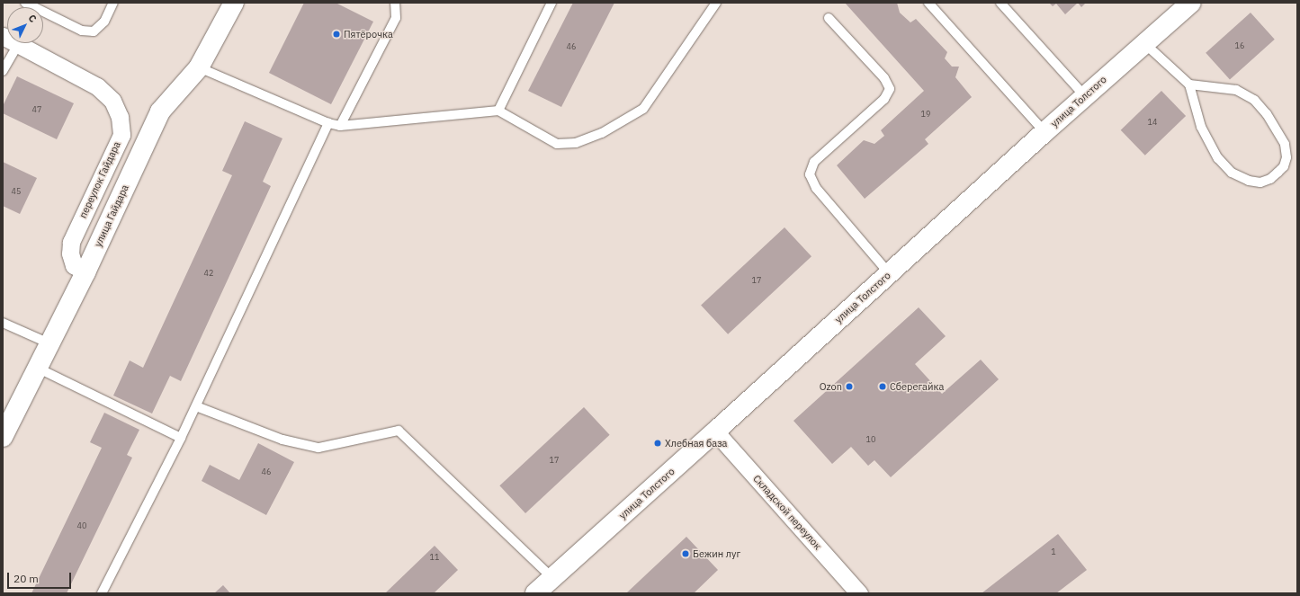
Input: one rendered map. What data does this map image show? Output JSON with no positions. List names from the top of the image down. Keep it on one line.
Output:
{"streets":{"street":["улица Толстого","переулок Гайдара","улица Гайдара","Складской переулок"]},"crossings":[["улица Толстого","Складской переулок"],["переулок Гайдара","улица Гайдара"]],"places":["Пятёрочка","Ozon","Сберегайка","Хлебная база","Бежин луг"],"house_numbers":["16","46","47","19","14","45","42","17","10","17","46","40","1","11"],"scale_bar":"20 m","north":"top right"}
